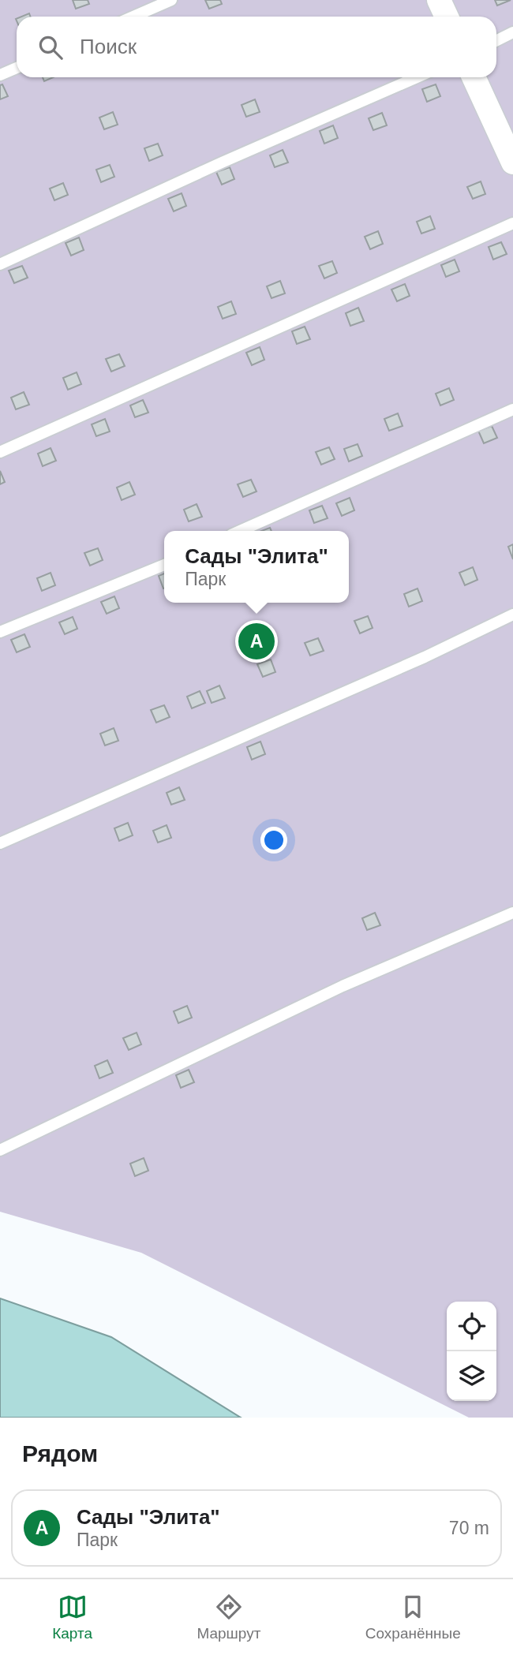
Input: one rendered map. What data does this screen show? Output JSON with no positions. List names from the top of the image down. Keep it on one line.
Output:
{"page":{"search":"Поиск","popup":["Сады \"Элита\"","Парк"],"pins":"A","heading":"Рядом","list":[{"mark":"A","name":"Сады \"Элита\"","note":"Парк","value":"70 m"}],"nav":["Карта","Маршрут","Сохранённые"]}}
